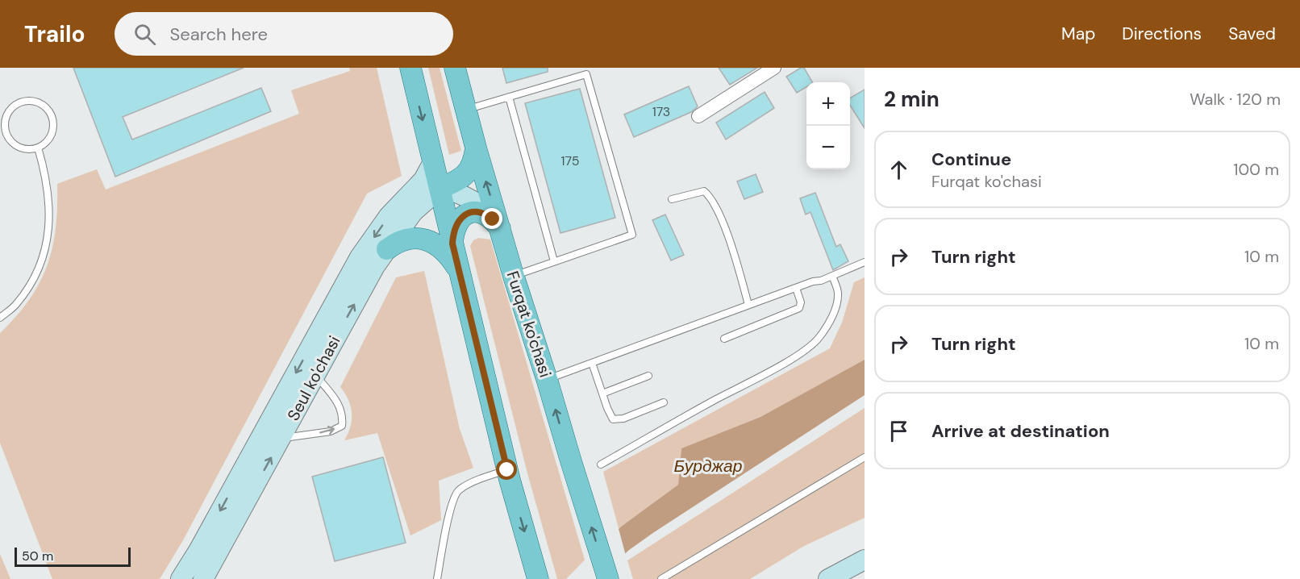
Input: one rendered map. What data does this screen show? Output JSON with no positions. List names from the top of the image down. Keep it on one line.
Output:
{"streets":{"main road":["Furqat ko'chasi","Seul ko'chasi"]},"crossings":[["Furqat ko'chasi","Seul ko'chasi"]],"water":["Бурджар"],"house_numbers":["173","175"],"scale_bar":"50 m","page":{"header":"Trailo","search":"Search here","nav":["Map","Directions","Saved"],"heading":["2 min","Walk · 120 m"],"map_buttons":["+","−"],"list":[["Continue","Furqat ko'chasi","100 m"],["Turn right","10 m"],["Turn right","10 m"],"Arrive at destination"],"scale":"50 m"}}
